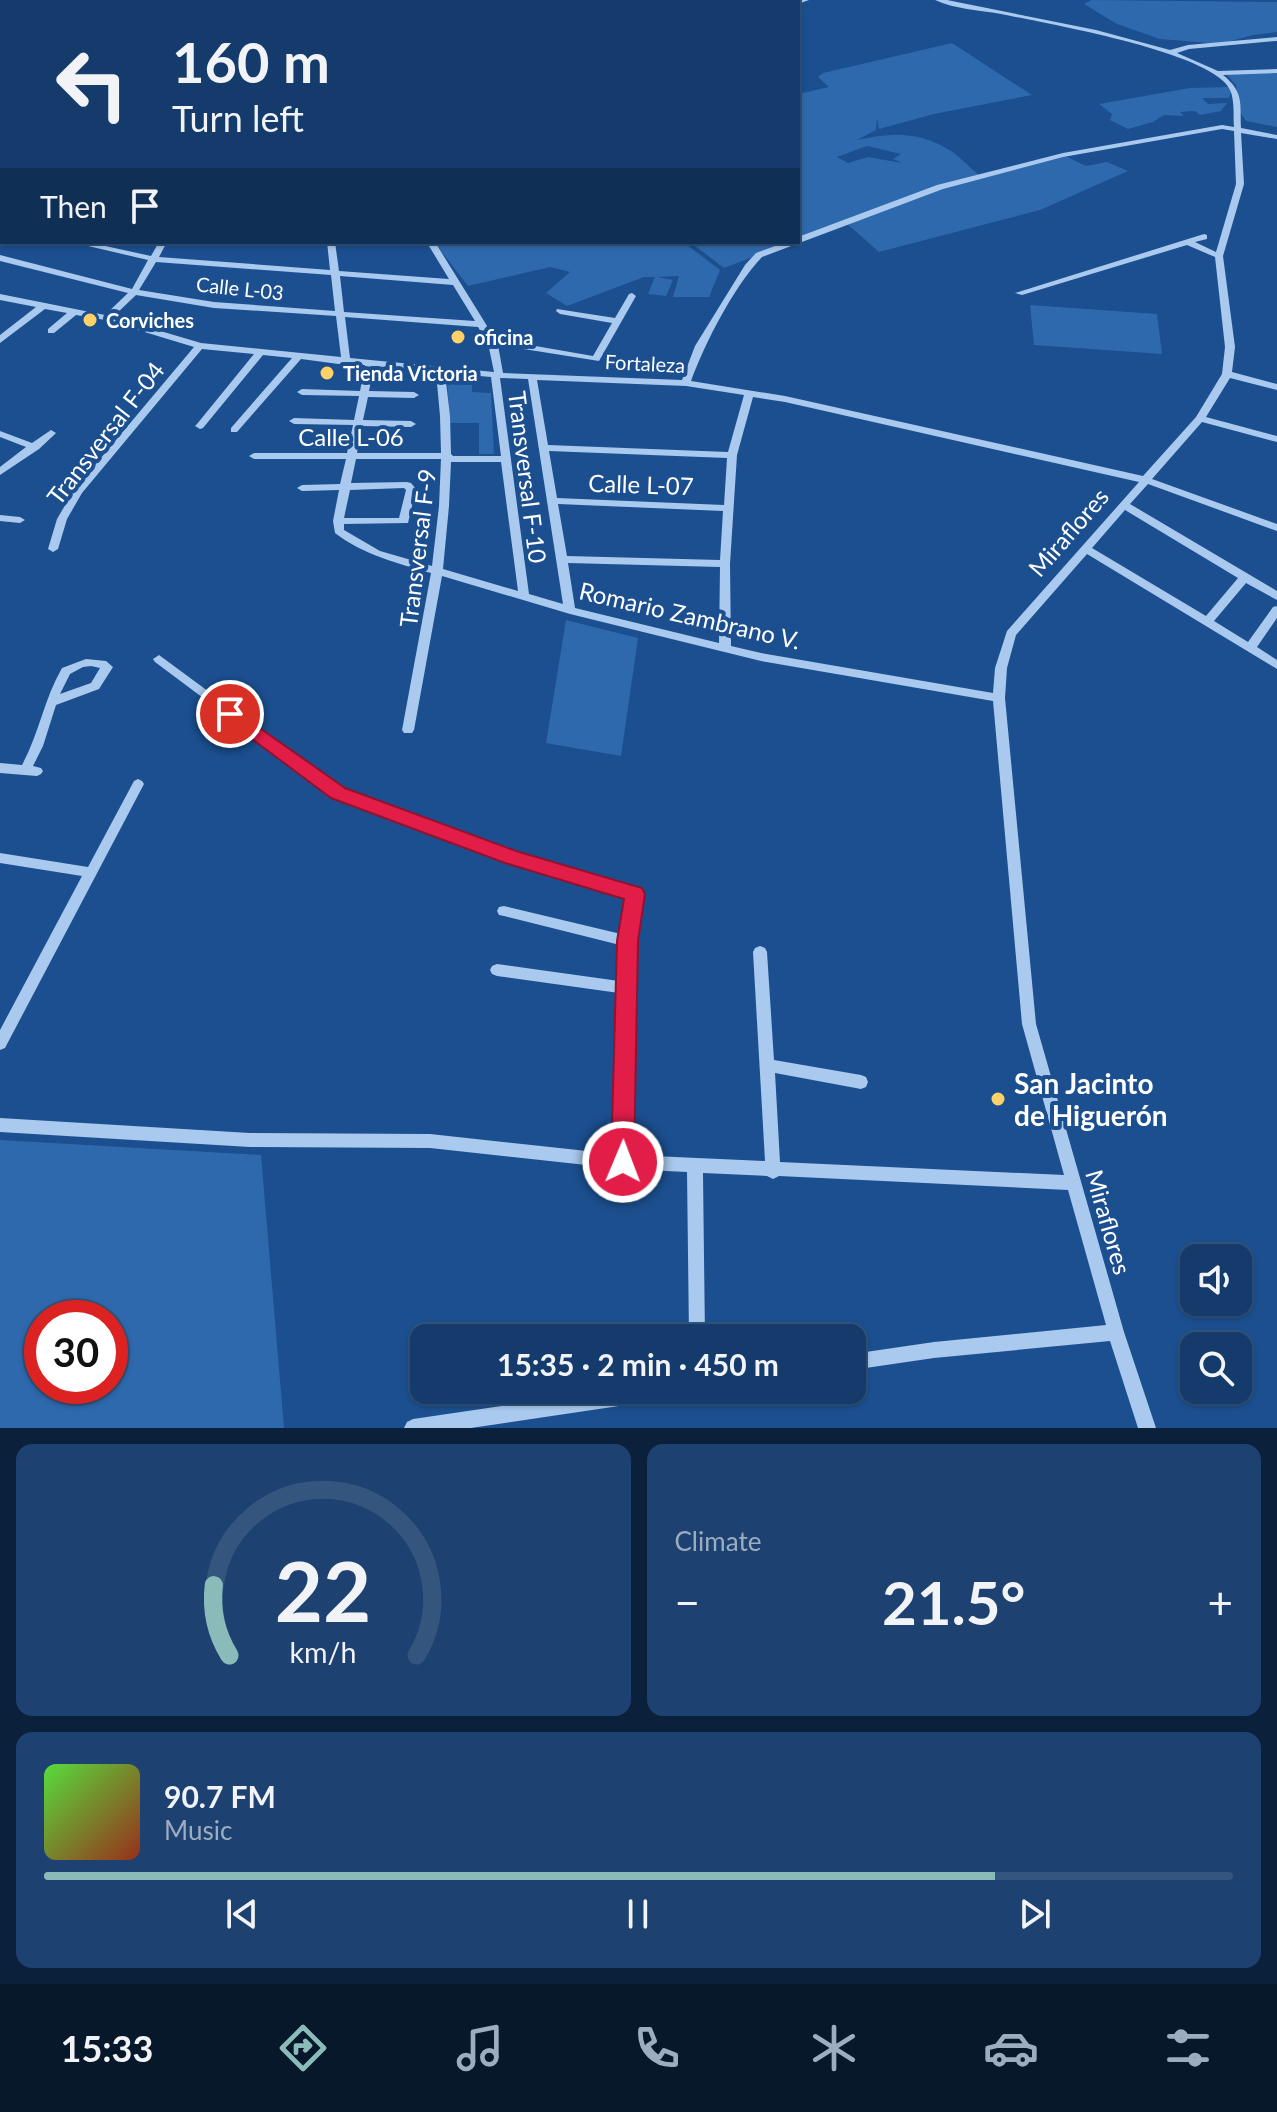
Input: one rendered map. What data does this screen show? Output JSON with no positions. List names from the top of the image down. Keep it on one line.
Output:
{"streets":{"street":["Calle L-03","Fortaleza","Transversal F-04","Calle L-06","Transversal F-10","Calle L-07","Miraflores","Transversal F-9","Romario Zambrano V."]},"crossings":[["Calle L-03","Transversal F-10"],["Fortaleza","Transversal F-04"],["Fortaleza","Transversal F-10"],["Fortaleza","Miraflores"],["Fortaleza","Transversal F-9"],["Calle L-06","Transversal F-10"],["Calle L-06","Transversal F-9"],["Transversal F-10","Romario Zambrano V."],["Miraflores","Romario Zambrano V."],["Transversal F-9","Romario Zambrano V."]],"places":["Corviches","oficina","Tienda Victoria","San Jacinto de Higuerón"],"page":{"turn":["160 m","Turn left"],"then":"Then","limit":"30","trip":"15:35 · 2 min · 450 m","tile":"Climate","heat":["−","21.5°","+"],"song":["90.7 FM","Music"],"tabs":"15:33","gauge":["22","km/h"]}}
